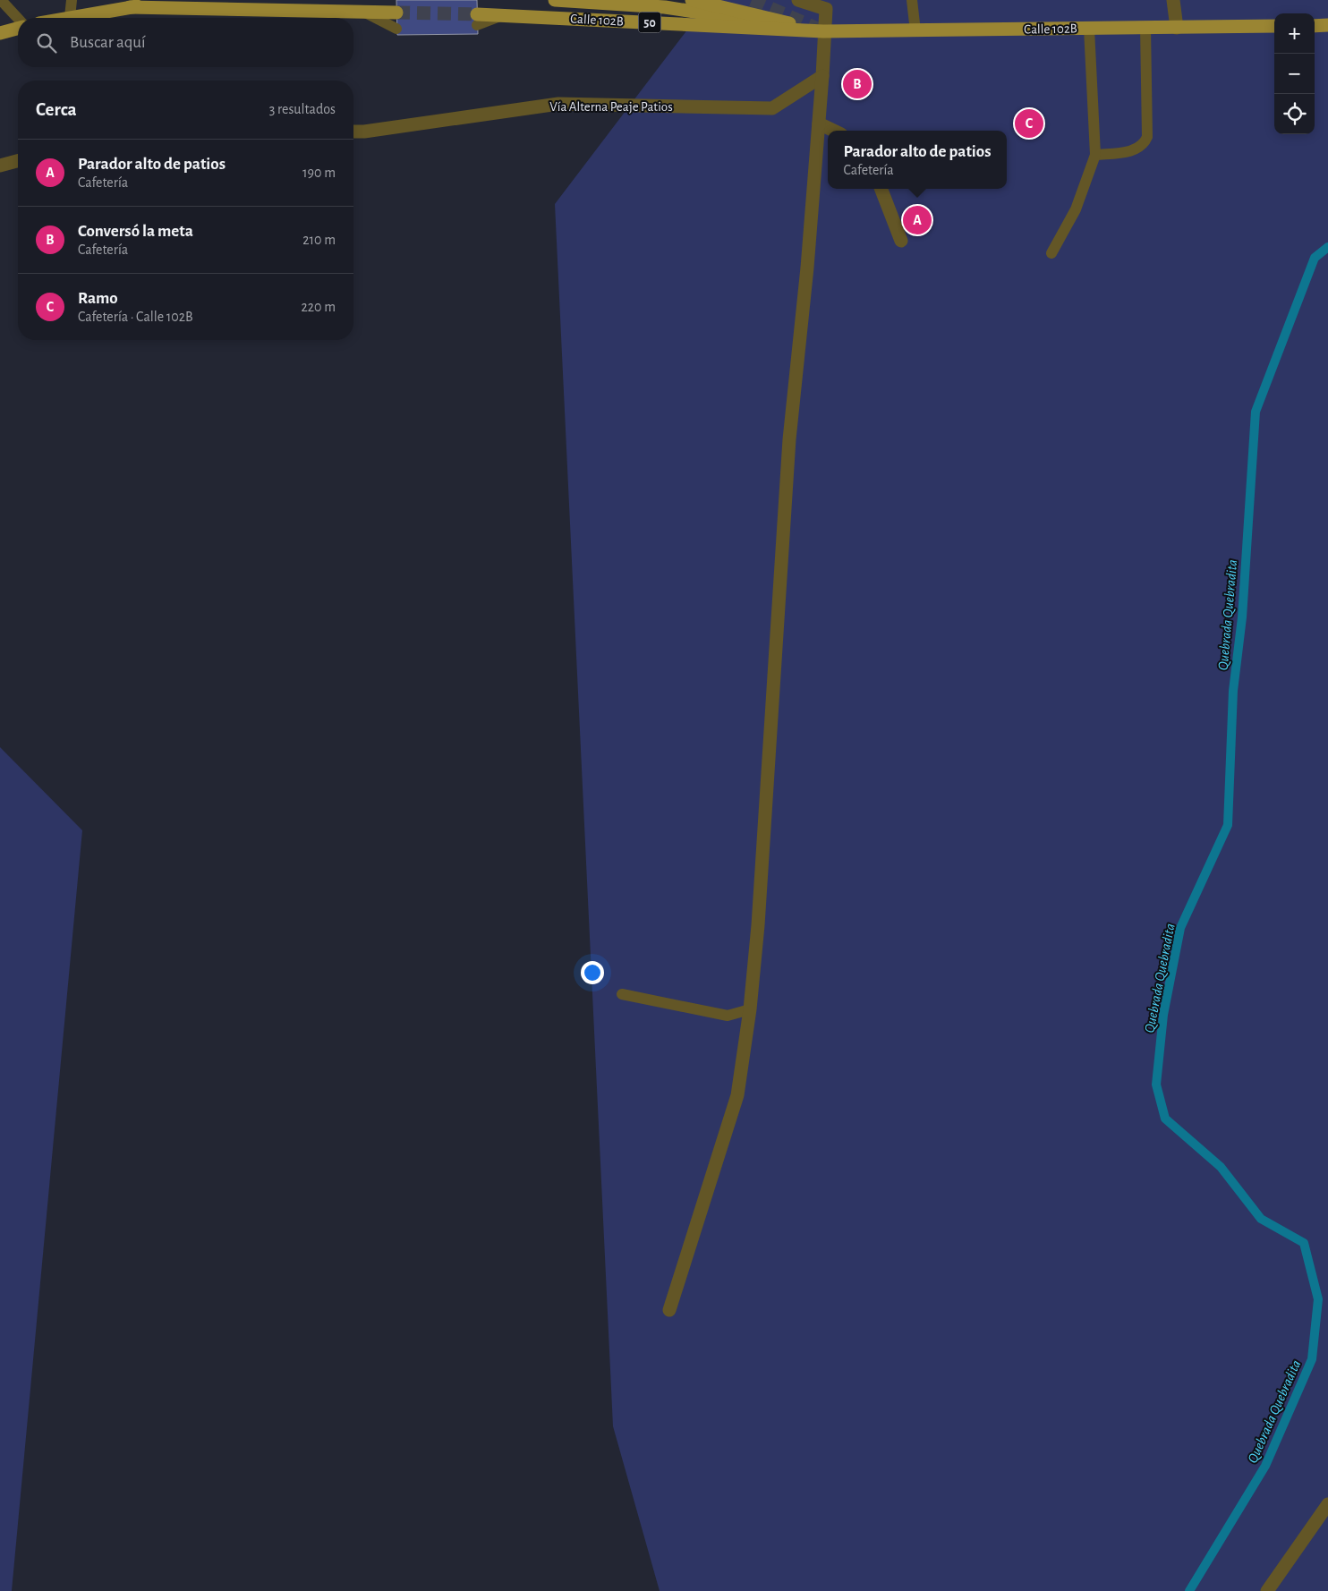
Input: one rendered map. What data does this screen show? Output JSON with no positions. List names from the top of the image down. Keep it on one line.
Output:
{"streets":{"main road":["Calle 102B","50"],"street":["Vía Alterna Peaje Patios"]},"water":["Quebrada Quebradita"],"page":{"map_buttons":["+","−"],"search":"Buscar aquí","pins":["B","C","A"],"heading":["Cerca","3 resultados"],"popup":["Parador alto de patios","Cafetería"],"list":[{"mark":"A","name":"Parador alto de patios","note":"Cafetería","value":"190 m"},{"mark":"B","name":"Conversó la meta","note":"Cafetería","value":"210 m"},{"mark":"C","name":"Ramo","note":"Cafetería · Calle 102B","value":"220 m"}]}}
